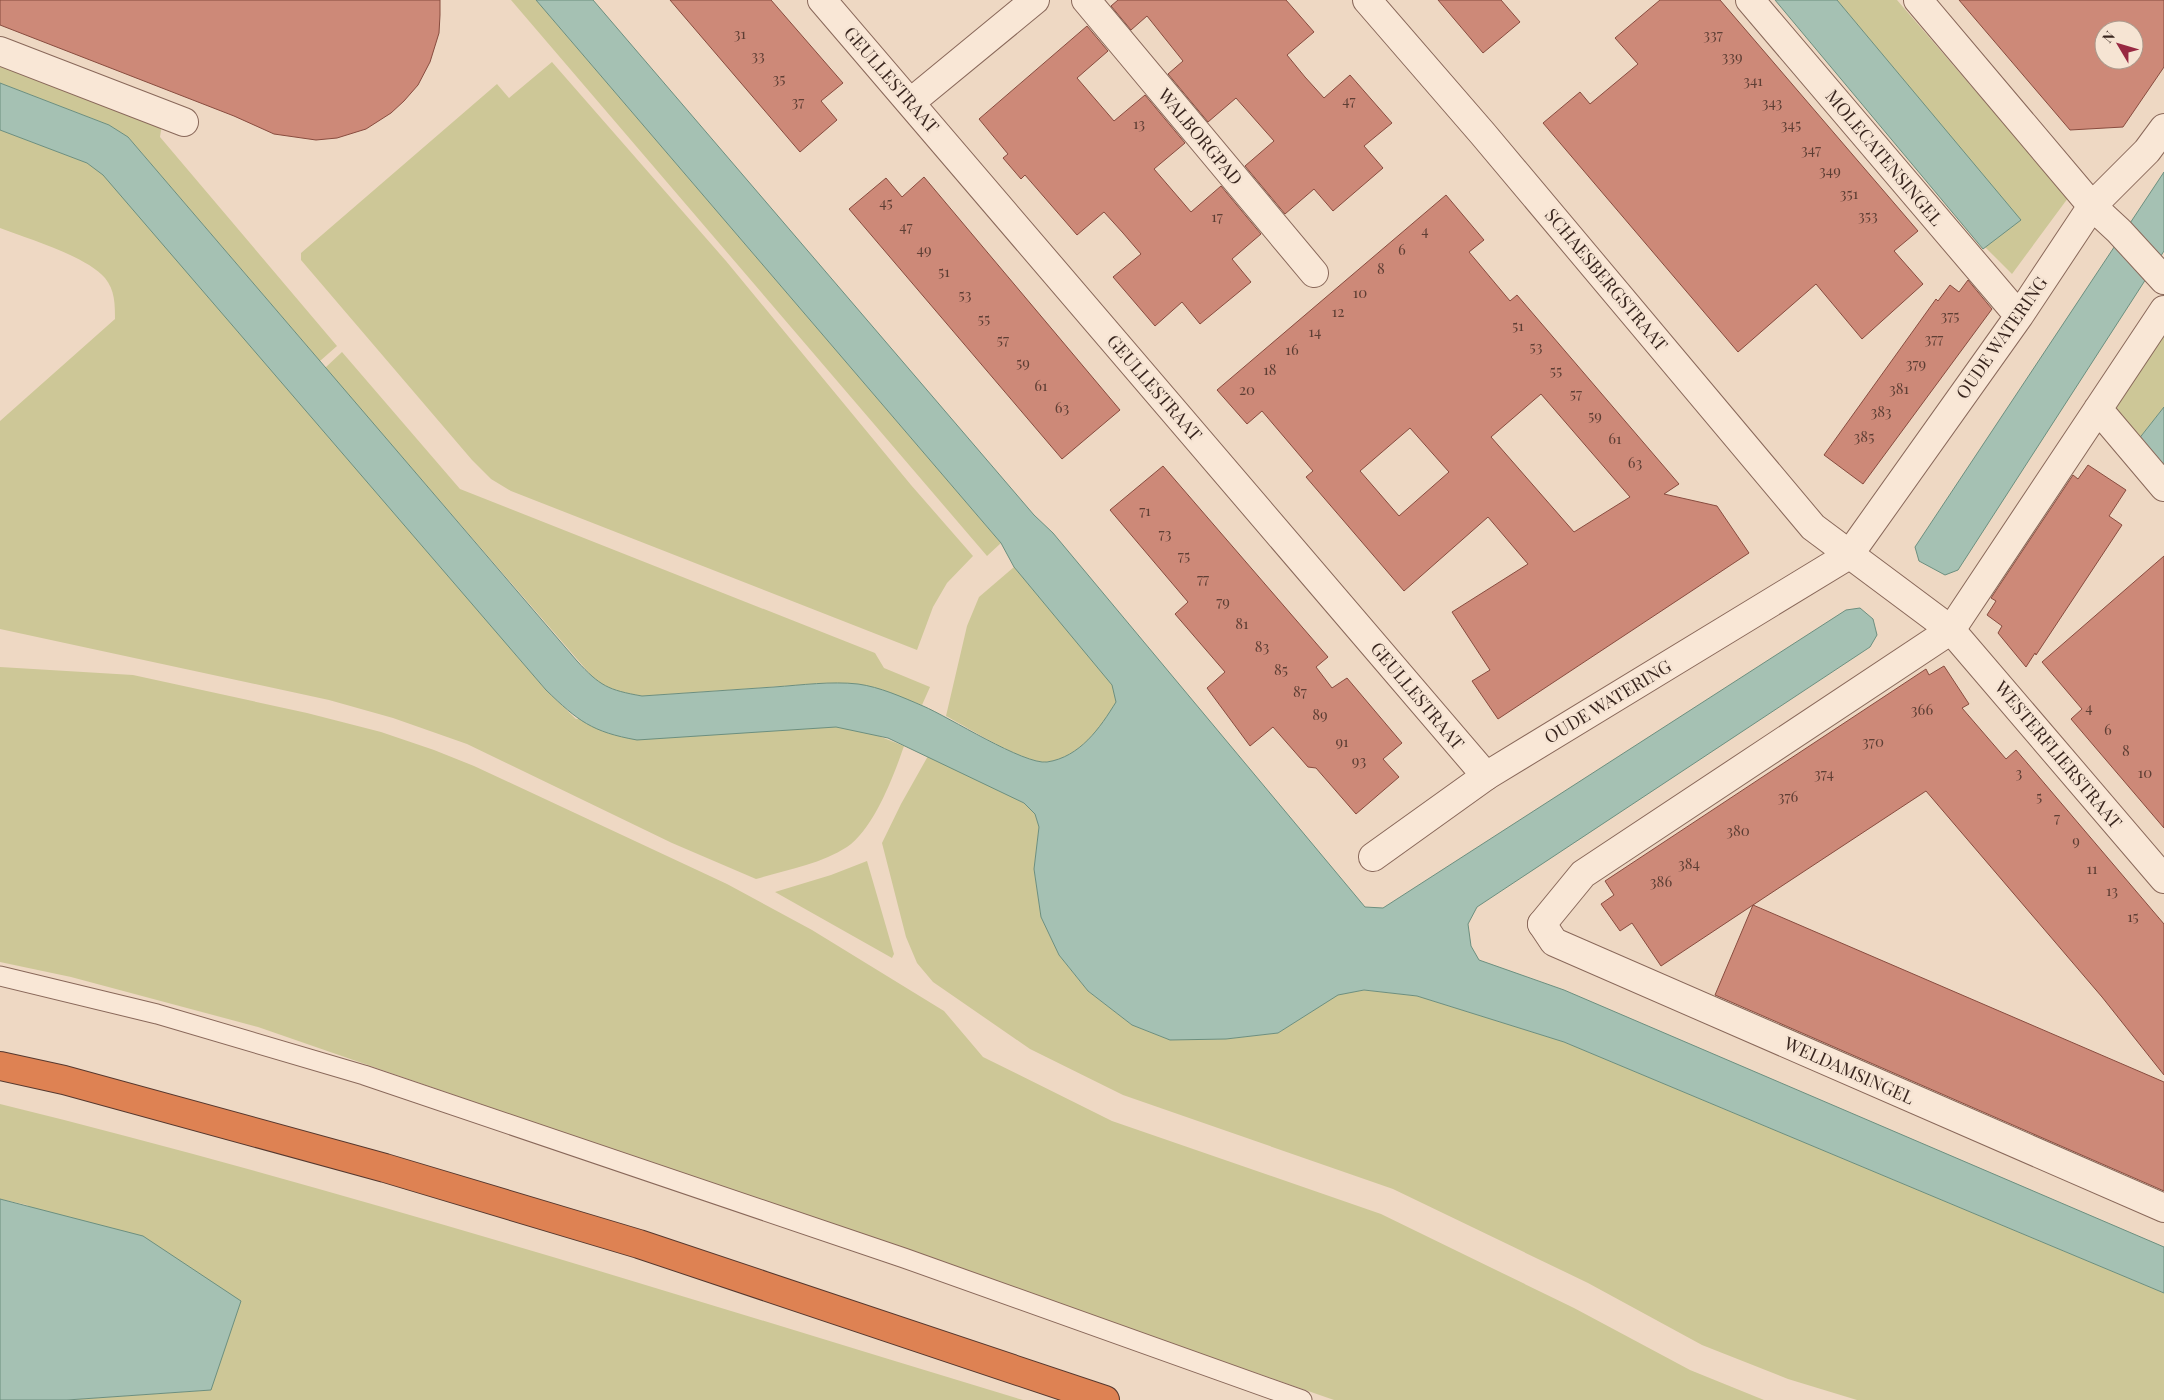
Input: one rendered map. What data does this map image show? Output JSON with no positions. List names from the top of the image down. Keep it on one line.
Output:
{"streets":{"street":["GEULLESTRAAT","WALBORGPAD","MOLECATENSINGEL","SCHAESBERGSTRAAT","OUDE WATERING","WESTERFLIERSTRAAT","WELDAMSINGEL"]},"crossings":[["GEULLESTRAAT","OUDE WATERING"],["MOLECATENSINGEL","OUDE WATERING"],["SCHAESBERGSTRAAT","OUDE WATERING"],["WESTERFLIERSTRAAT","WELDAMSINGEL"]],"house_numbers":["31","337","33","339","35","341","47","37","343","13","345","347","349","351","45","353","17","47","4","49","6","8","51","10","53","12","375","55","51","14","377","57","53","16","59","379","18","55","61","381","20","57","63","383","59","385","61","63","71","73","75","77","79","81","83","85","87","4","366","89","6","91","370","8","93","3","10","374","376","5","7","380","9","384","11","386","13","15"],"north":"top left"}
